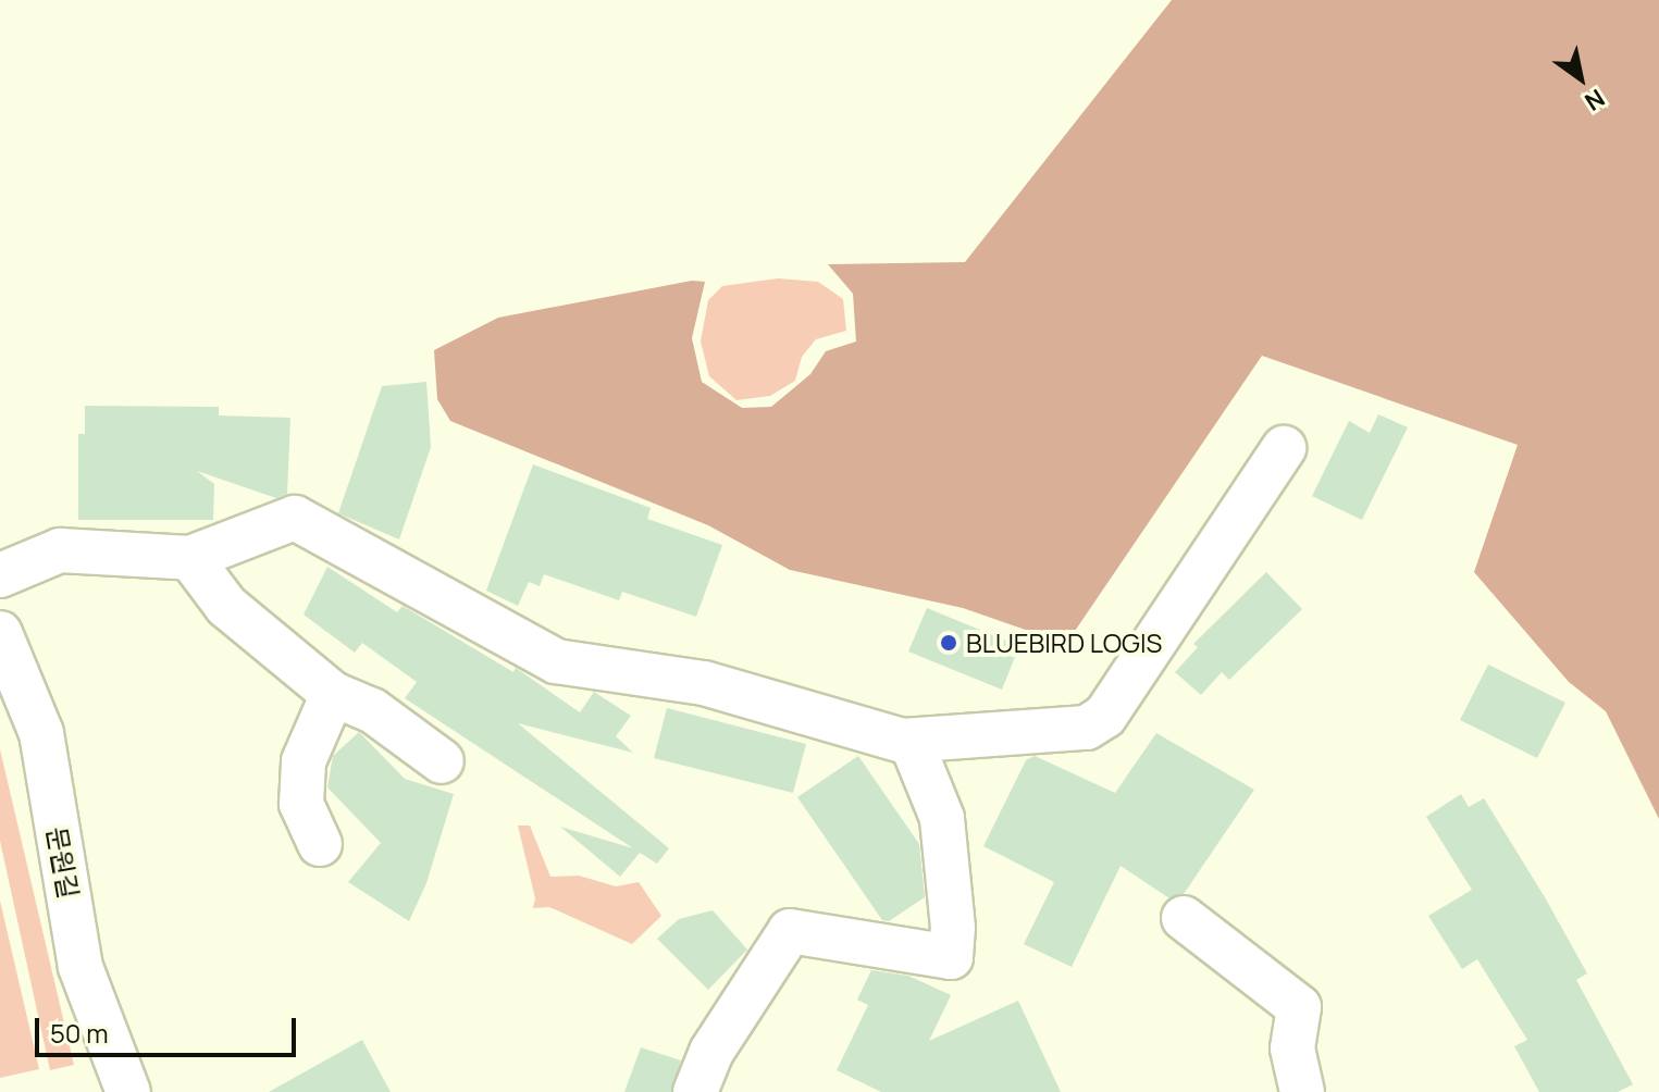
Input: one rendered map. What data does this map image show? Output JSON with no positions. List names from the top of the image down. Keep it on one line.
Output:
{"streets":{"street":["문원길"]},"places":["BLUEBIRD LOGIS"],"scale_bar":"50 m","north":"bottom right"}
